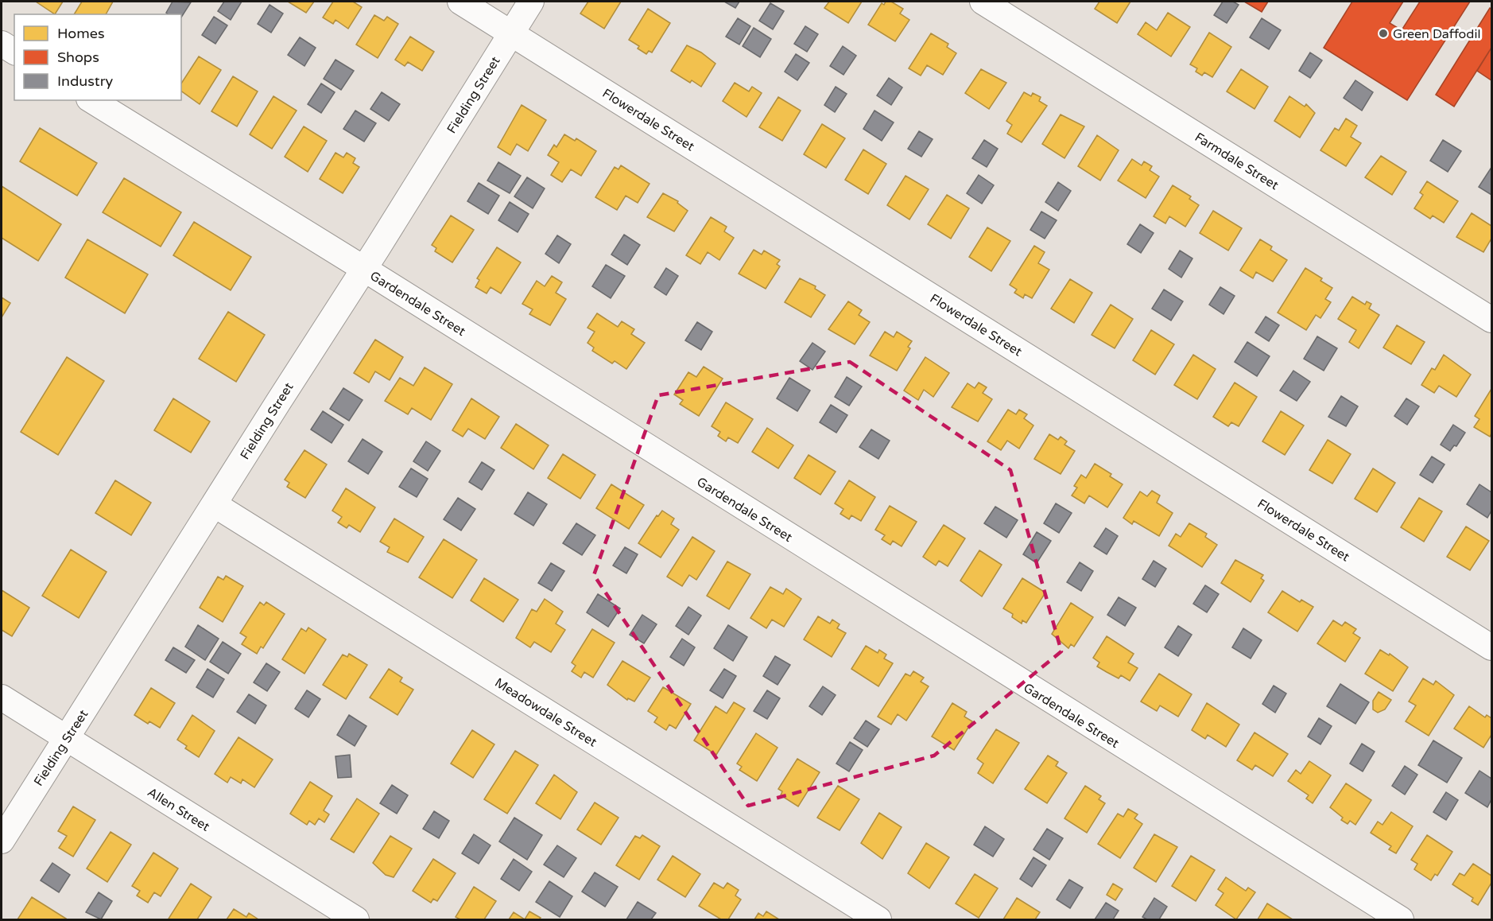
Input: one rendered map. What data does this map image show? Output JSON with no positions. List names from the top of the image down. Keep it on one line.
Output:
{"streets":{"street":["Fielding Street","Flowerdale Street","Farmdale Street","Gardendale Street","Meadowdale Street","Allen Street"]},"crossings":[["Fielding Street","Flowerdale Street"],["Fielding Street","Gardendale Street"],["Fielding Street","Meadowdale Street"],["Fielding Street","Allen Street"]],"places":["Green Daffodil"],"legend":["Homes","Shops","Industry"]}
